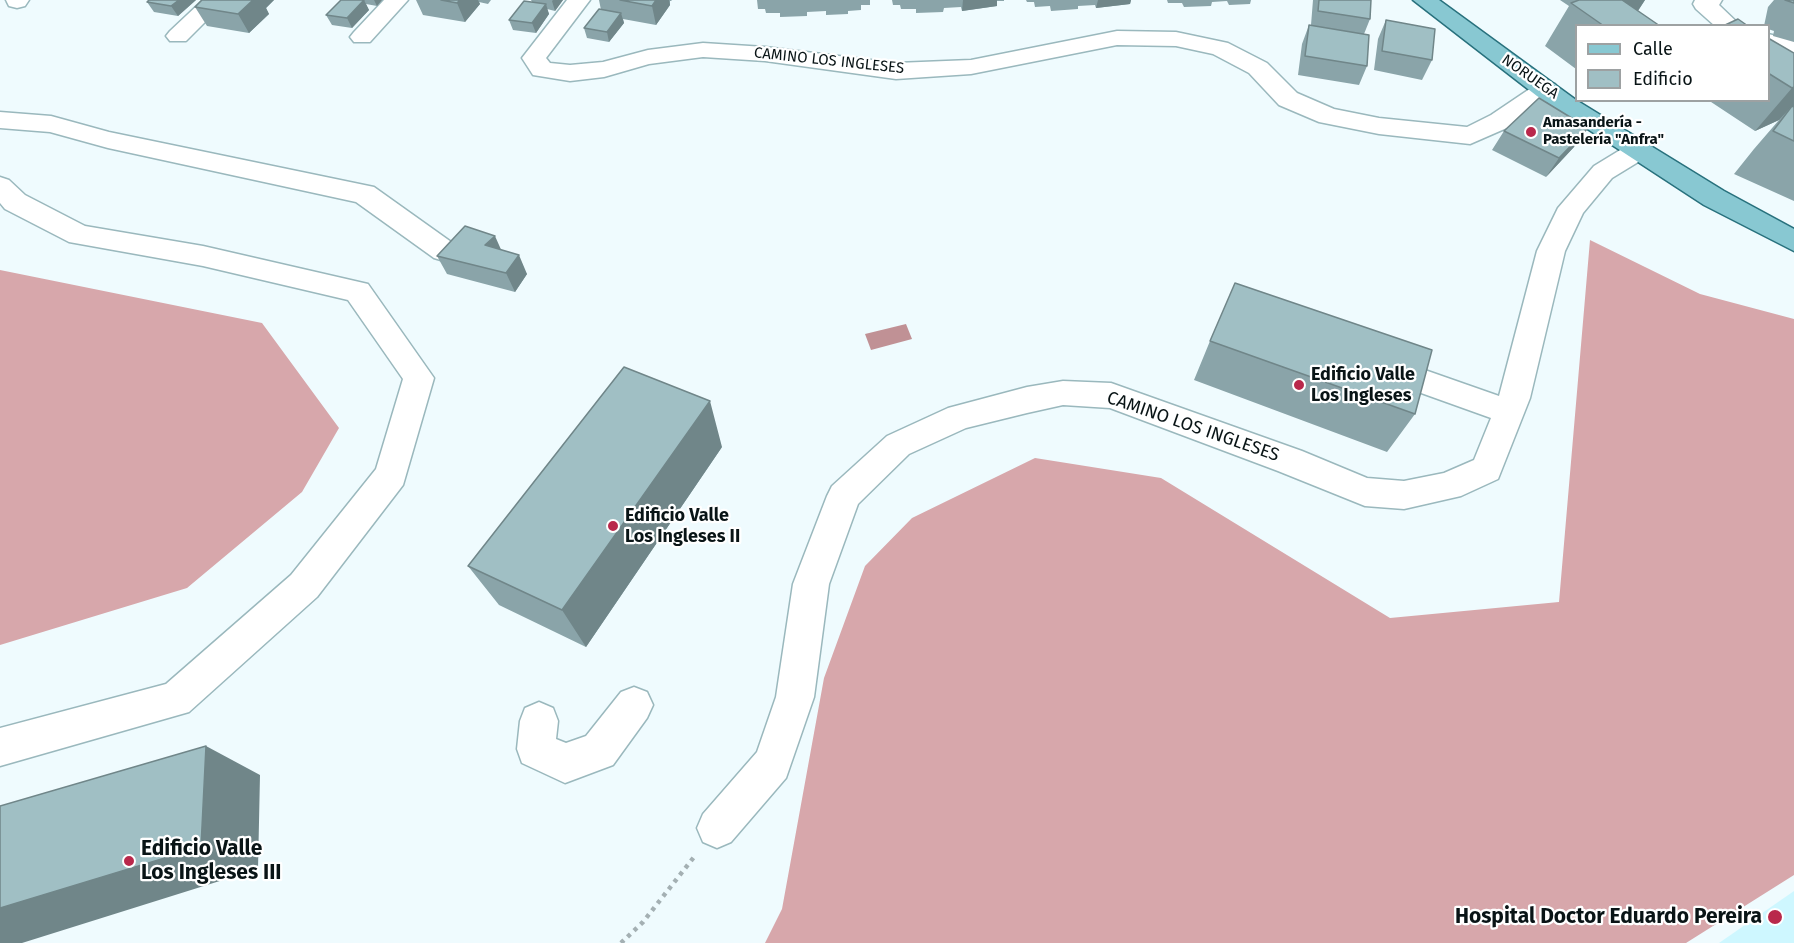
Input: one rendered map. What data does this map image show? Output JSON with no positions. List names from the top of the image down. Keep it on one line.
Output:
{"streets":{"main road":["NORUEGA"],"street":["CAMINO LOS INGLESES"]},"crossings":[["CAMINO LOS INGLESES","NORUEGA"]],"places":["Amasandería - Pastelería \"Anfra\"","Edificio Valle Los Ingleses","Edificio Valle Los Ingleses II","Edificio Valle Los Ingleses III","Hospital Doctor Eduardo Pereira"],"legend":["Calle","Edificio"]}
